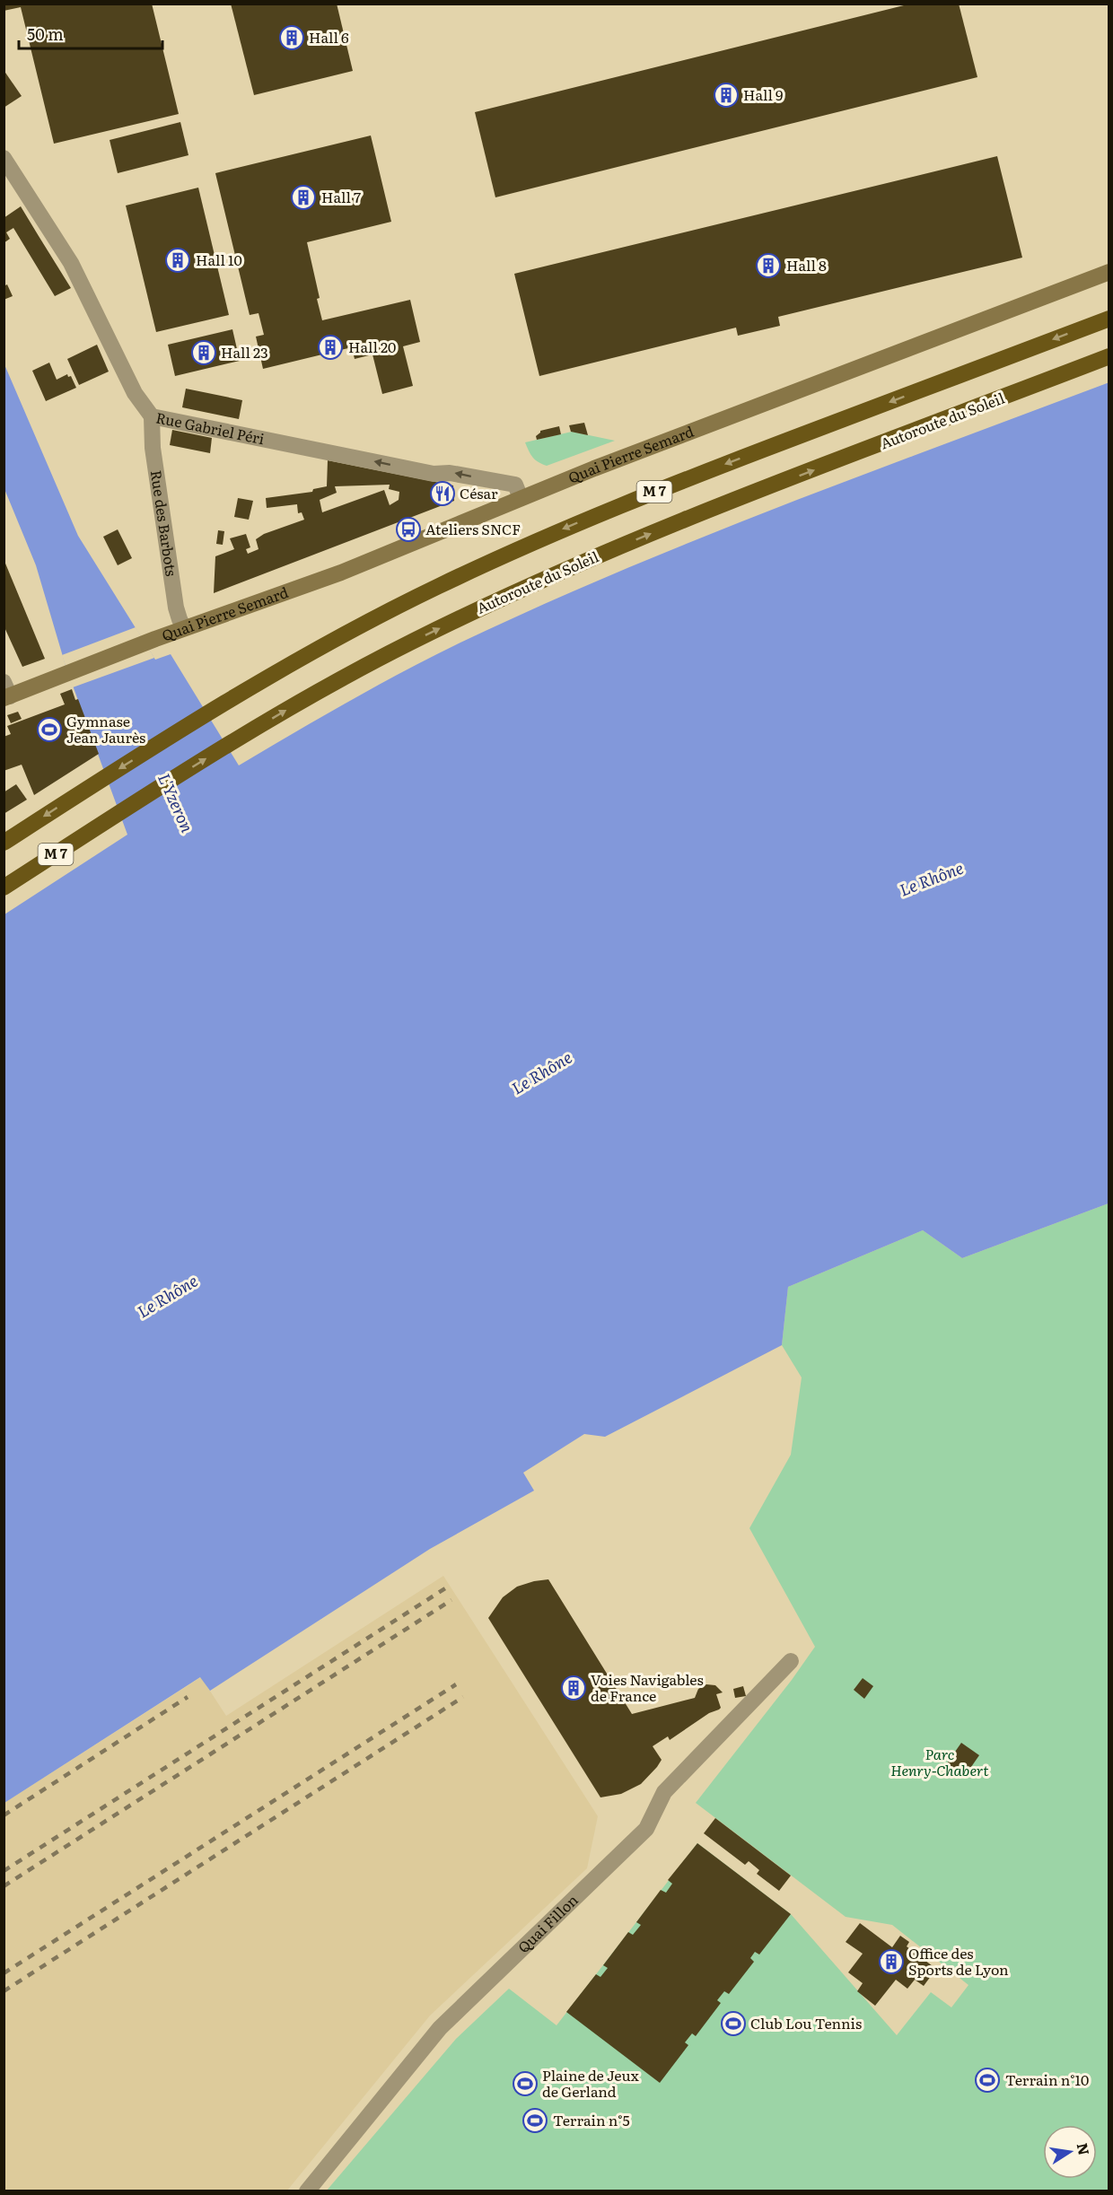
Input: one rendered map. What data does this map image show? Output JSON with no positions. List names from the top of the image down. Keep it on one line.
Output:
{"streets":{"highway":["Autoroute du Soleil","M 7"],"main road":["Quai Pierre Semard"],"street":["Rue Gabriel Péri","Rue des Barbots","Quai Fillon"]},"crossings":[["Rue Gabriel Péri","Quai Pierre Semard"],["Rue Gabriel Péri","Rue des Barbots"],["Quai Pierre Semard","Rue des Barbots"]],"one_way":["Rue Gabriel Péri"],"water":["L'Yzeron","Le Rhône"],"parks":["Parc Henry-Chabert"],"places":{"building":["Hall 6","Hall 9","Hall 7","Hall 10","Hall 8","Hall 20","Hall 23","Voies Navigables de France","Office des Sports de Lyon"],"restaurant":["César"],"bus stop":["Ateliers SNCF"],"sports":["Gymnase Jean Jaurès","Club Lou Tennis","Terrain n°10","Plaine de Jeux de Gerland","Terrain n°5"]},"scale_bar":"50 m","north":"right"}
